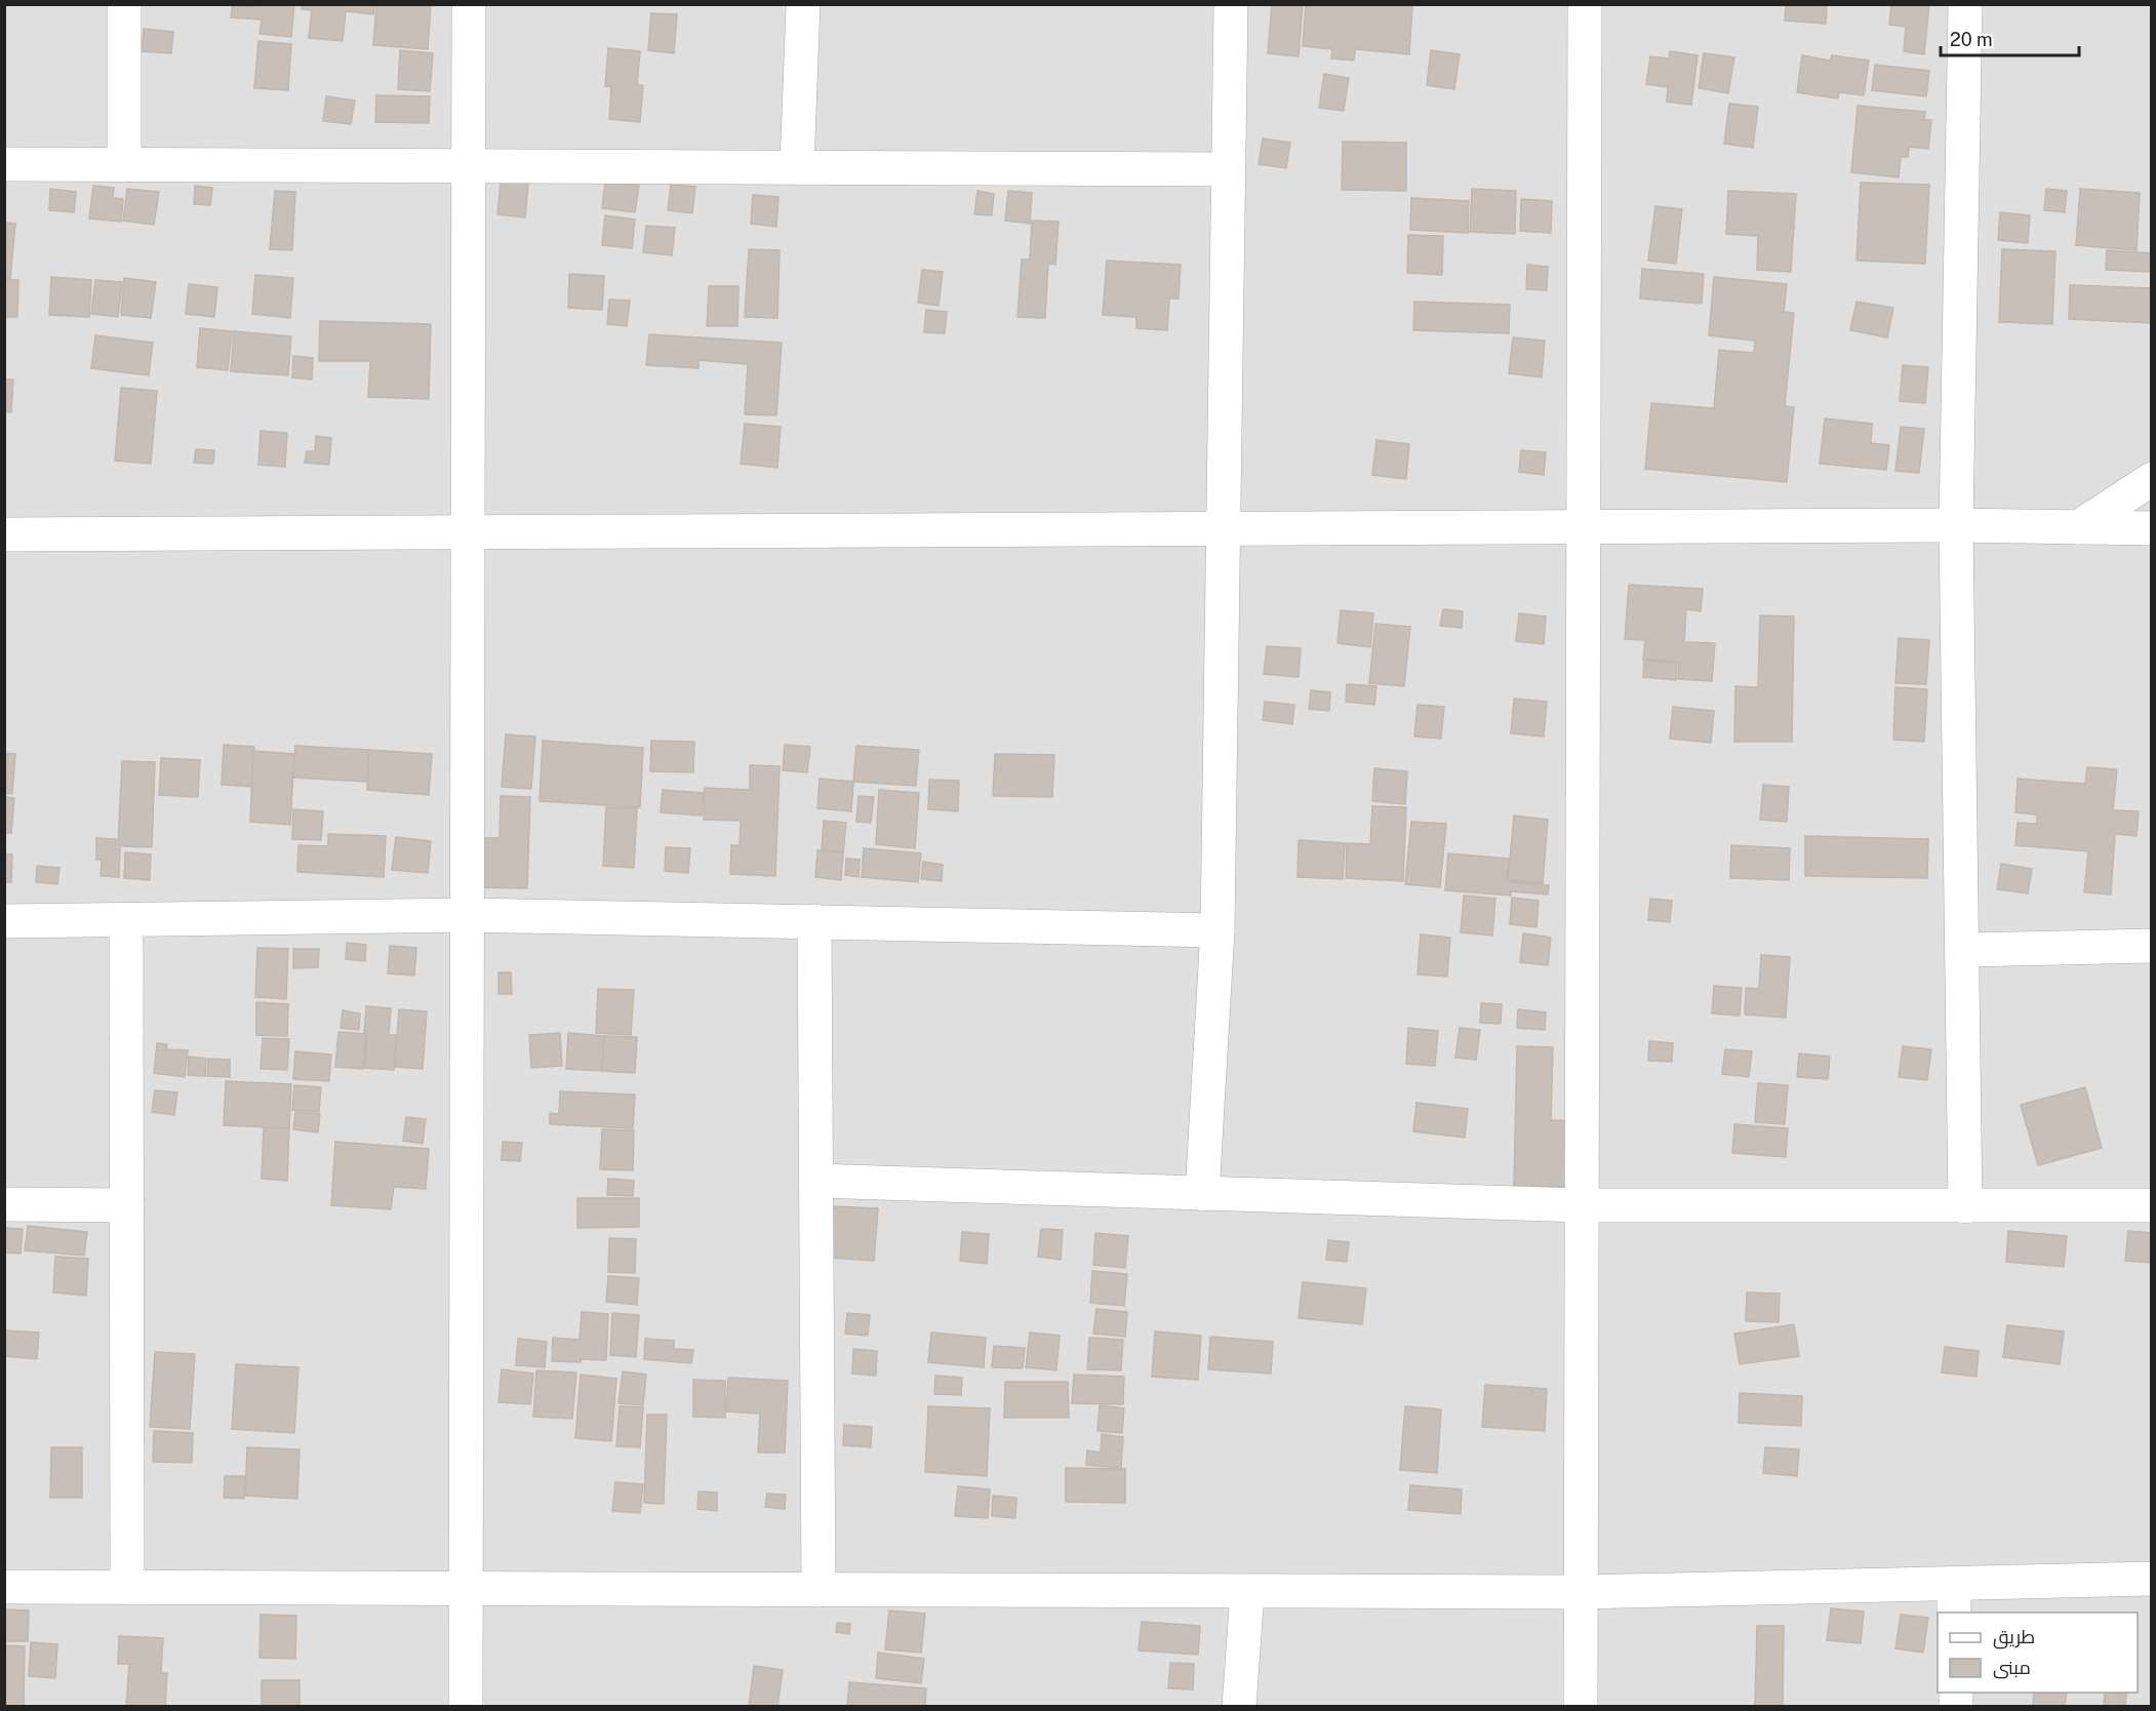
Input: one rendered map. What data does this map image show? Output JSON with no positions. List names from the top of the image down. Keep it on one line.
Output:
{"legend":["طريق","مبنى"],"scale_bar":"20 m"}
